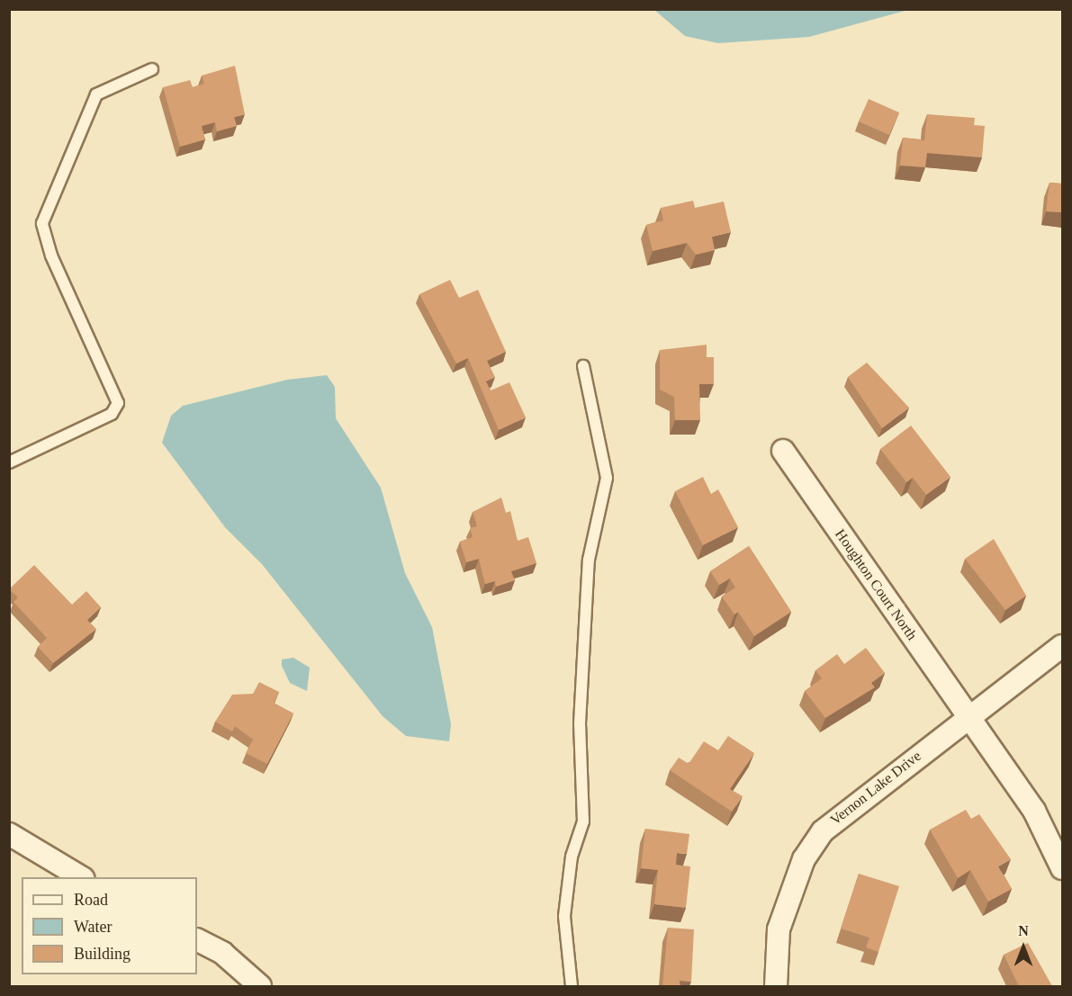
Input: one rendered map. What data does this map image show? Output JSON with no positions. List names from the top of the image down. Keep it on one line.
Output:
{"streets":{"street":["Houghton Court North","Vernon Lake Drive"]},"crossings":[["Houghton Court North","Vernon Lake Drive"]],"legend":["Road","Water","Building"],"north":"top"}
